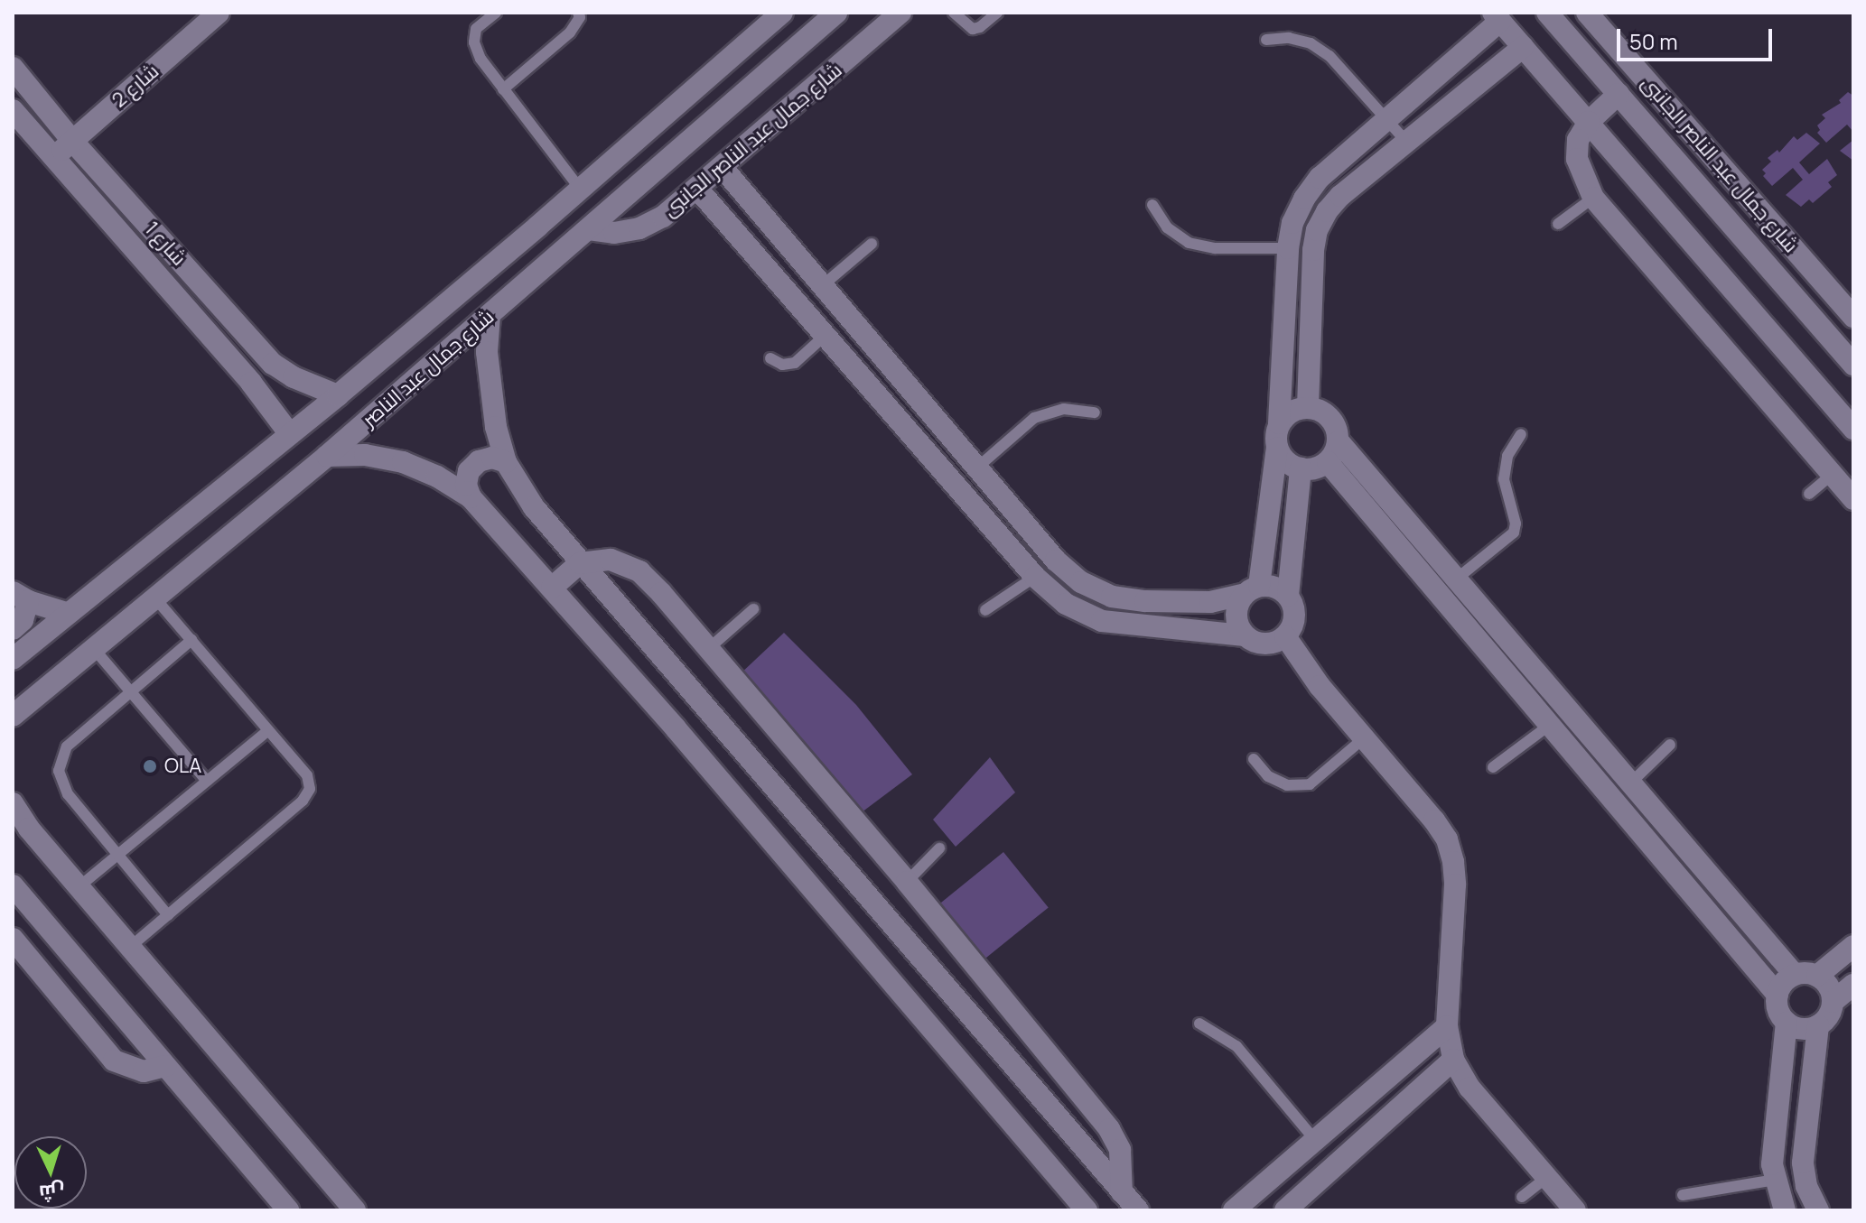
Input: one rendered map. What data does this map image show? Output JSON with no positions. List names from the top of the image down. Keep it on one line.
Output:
{"streets":{"street":["شارع 2","شارع جمال عبد الناصر الجانبى","شارع 1","شارع جمال عبد الناصر"]},"crossings":[["شارع 2","شارع 1"],["شارع جمال عبد الناصر الجانبى","شارع جمال عبد الناصر"],["شارع 1","شارع جمال عبد الناصر"]],"places":["OLA"],"scale_bar":"50 m","north":"bottom"}
